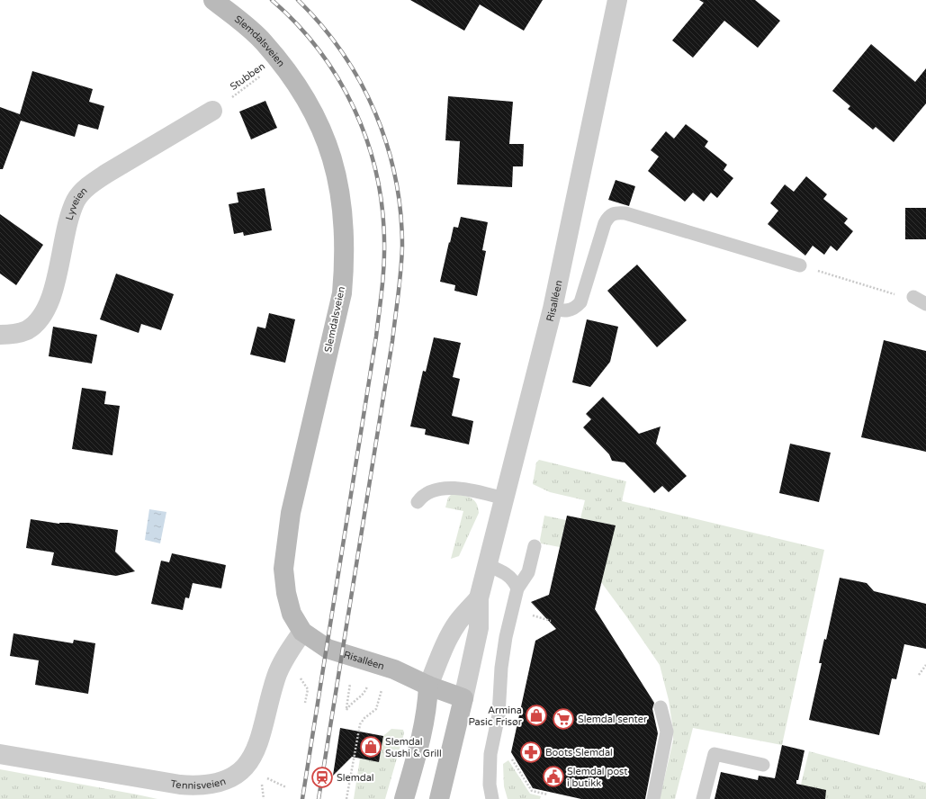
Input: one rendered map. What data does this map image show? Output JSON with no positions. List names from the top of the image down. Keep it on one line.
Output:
{"streets":{"main road":["Slemdalsveien","Risalléen"],"street":["Lyveien","Tennisveien"],"path":["Stubben"]},"crossings":[["Slemdalsveien","Stubben"],["Slemdalsveien","Risalléen"],["Slemdalsveien","Tennisveien"],["Stubben","Lyveien"],["Risalléen","Tennisveien"]],"places":{"shop":["Armina Pasic Frisør","Slemdal Sushi & Grill"],"supermarket":["Slemdal senter"],"pharmacy":["Boots Slemdal"],"public building":["Slemdal post i butikk"],"station":["Slemdal"]}}
